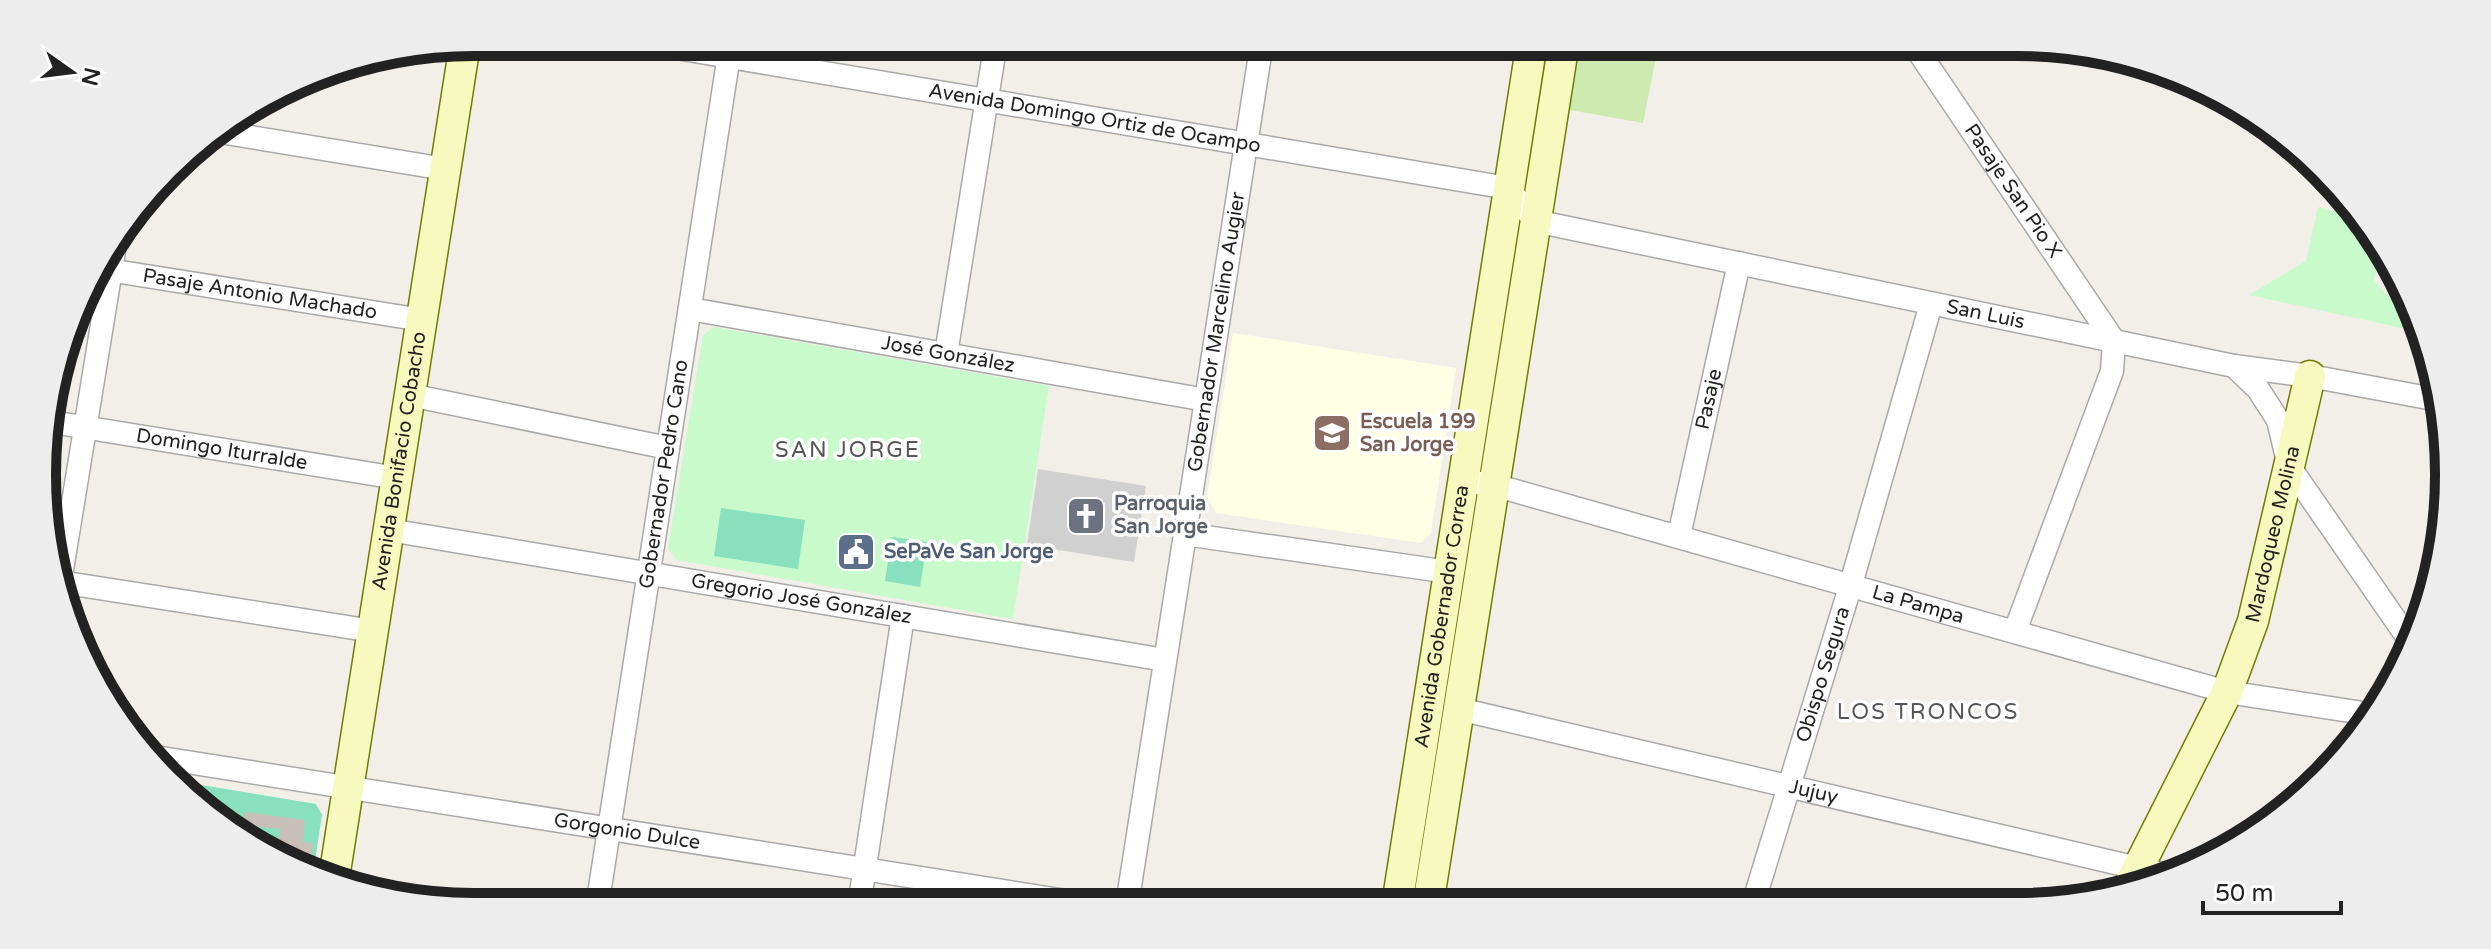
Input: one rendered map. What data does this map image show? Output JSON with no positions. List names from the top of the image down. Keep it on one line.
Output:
{"streets":{"main road":["Avenida Bonifacio Cobacho","Mardoqueo Molina","Avenida Gobernador Correa"],"street":["Avenida Domingo Ortiz de Ocampo","Pasaje San Pio X","Pasaje Antonio Machado","San Luis","Gobernador Marcelino Augier","José González","Pasaje","Domingo Iturralde","Gobernador Pedro Cano","Gregorio José González","La Pampa","Obispo Segura","Jujuy","Gorgonio Dulce"]},"crossings":[["Avenida Domingo Ortiz de Ocampo","Gobernador Marcelino Augier"],["Avenida Domingo Ortiz de Ocampo","Avenida Gobernador Correa"],["Pasaje San Pio X","San Luis"],["Pasaje Antonio Machado","Avenida Bonifacio Cobacho"],["San Luis","Pasaje"],["San Luis","Mardoqueo Molina"],["San Luis","Avenida Gobernador Correa"],["San Luis","Obispo Segura"],["Gobernador Marcelino Augier","José González"],["Gobernador Marcelino Augier","Gregorio José González"],["José González","Gobernador Pedro Cano"],["Pasaje","La Pampa"],["Domingo Iturralde","Avenida Bonifacio Cobacho"],["Avenida Bonifacio Cobacho","Gregorio José González"],["Avenida Bonifacio Cobacho","Gorgonio Dulce"],["Gobernador Pedro Cano","Gregorio José González"],["Gobernador Pedro Cano","Gorgonio Dulce"],["Mardoqueo Molina","La Pampa"],["La Pampa","Avenida Gobernador Correa"],["La Pampa","Obispo Segura"],["Avenida Gobernador Correa","Jujuy"],["Obispo Segura","Jujuy"]],"districts":["SAN JORGE","LOS TRONCOS"],"places":{"school or university":["Escuela 199 San Jorge"],"church":["Parroquia San Jorge"],"public building":["SePaVe San Jorge"]},"scale_bar":"50 m","north":"right"}
